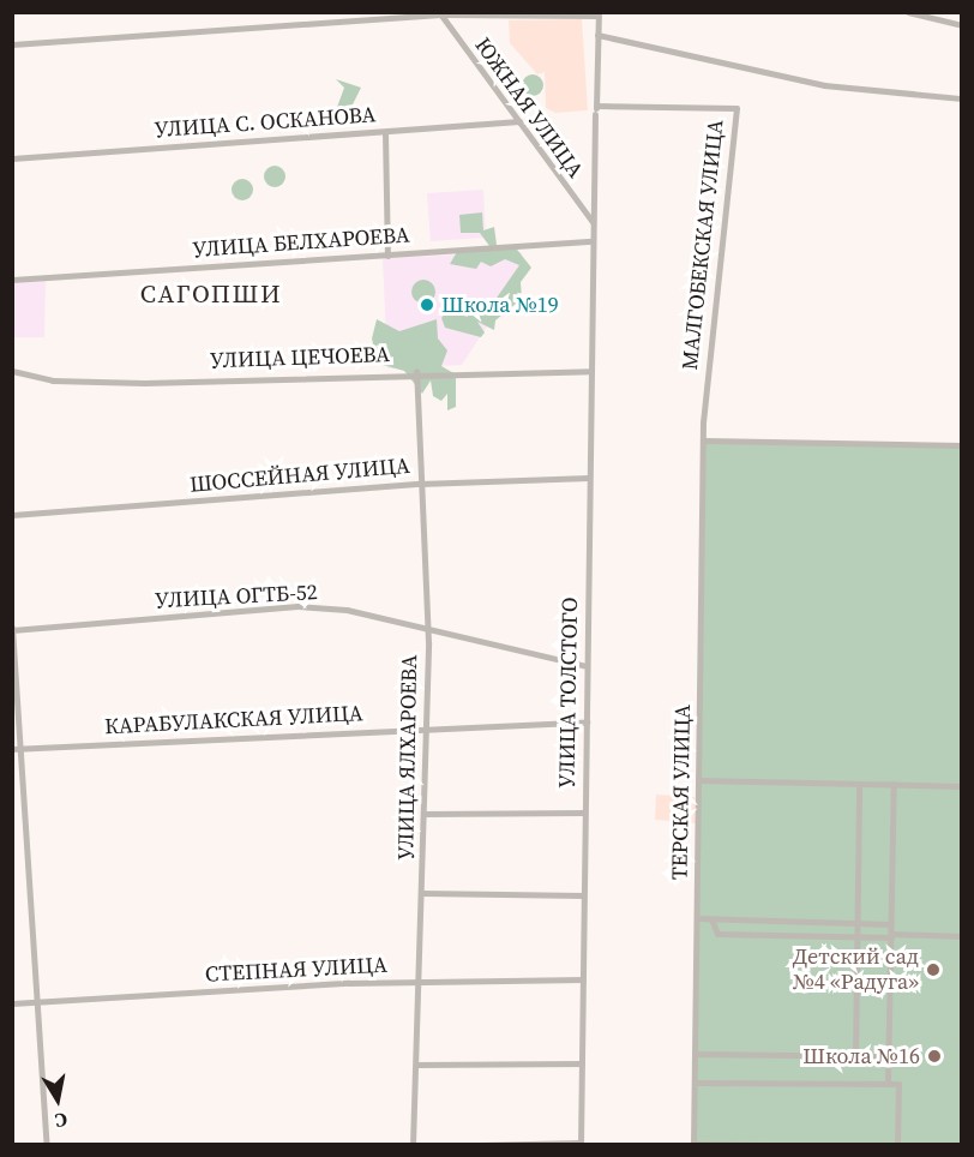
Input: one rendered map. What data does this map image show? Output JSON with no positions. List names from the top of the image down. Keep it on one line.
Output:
{"streets":{"street":["ЮЖНАЯ УЛИЦА","УЛИЦА С. ОСКАНОВА","УЛИЦА БЕЛХАРОЕВА","МАЛГОБЕКСКАЯ УЛИЦА","УЛИЦА ЦЕЧОЕВА","ШОССЕЙНАЯ УЛИЦА","УЛИЦА ОГТБ-52","УЛИЦА ТОЛСТОГО","КАРАБУЛАКСКАЯ УЛИЦА","УЛИЦА ЯЛХАРОЕВА","ТЕРСКАЯ УЛИЦА","СТЕПНАЯ УЛИЦА"]},"crossings":[["ЮЖНАЯ УЛИЦА","УЛИЦА С. ОСКАНОВА"],["УЛИЦА БЕЛХАРОЕВА","УЛИЦА ТОЛСТОГО"],["МАЛГОБЕКСКАЯ УЛИЦА","ТЕРСКАЯ УЛИЦА"],["УЛИЦА ЦЕЧОЕВА","УЛИЦА ТОЛСТОГО"],["УЛИЦА ЦЕЧОЕВА","УЛИЦА ЯЛХАРОЕВА"],["ШОССЕЙНАЯ УЛИЦА","УЛИЦА ТОЛСТОГО"],["ШОССЕЙНАЯ УЛИЦА","УЛИЦА ЯЛХАРОЕВА"],["УЛИЦА ОГТБ-52","УЛИЦА ТОЛСТОГО"],["УЛИЦА ОГТБ-52","УЛИЦА ЯЛХАРОЕВА"],["УЛИЦА ТОЛСТОГО","КАРАБУЛАКСКАЯ УЛИЦА"],["УЛИЦА ТОЛСТОГО","СТЕПНАЯ УЛИЦА"],["КАРАБУЛАКСКАЯ УЛИЦА","УЛИЦА ЯЛХАРОЕВА"],["УЛИЦА ЯЛХАРОЕВА","СТЕПНАЯ УЛИЦА"]],"districts":["САГОПШИ"],"places":["Школа №19","Детский сад №4 «Радуга»","Школа №16"],"north":"bottom"}
